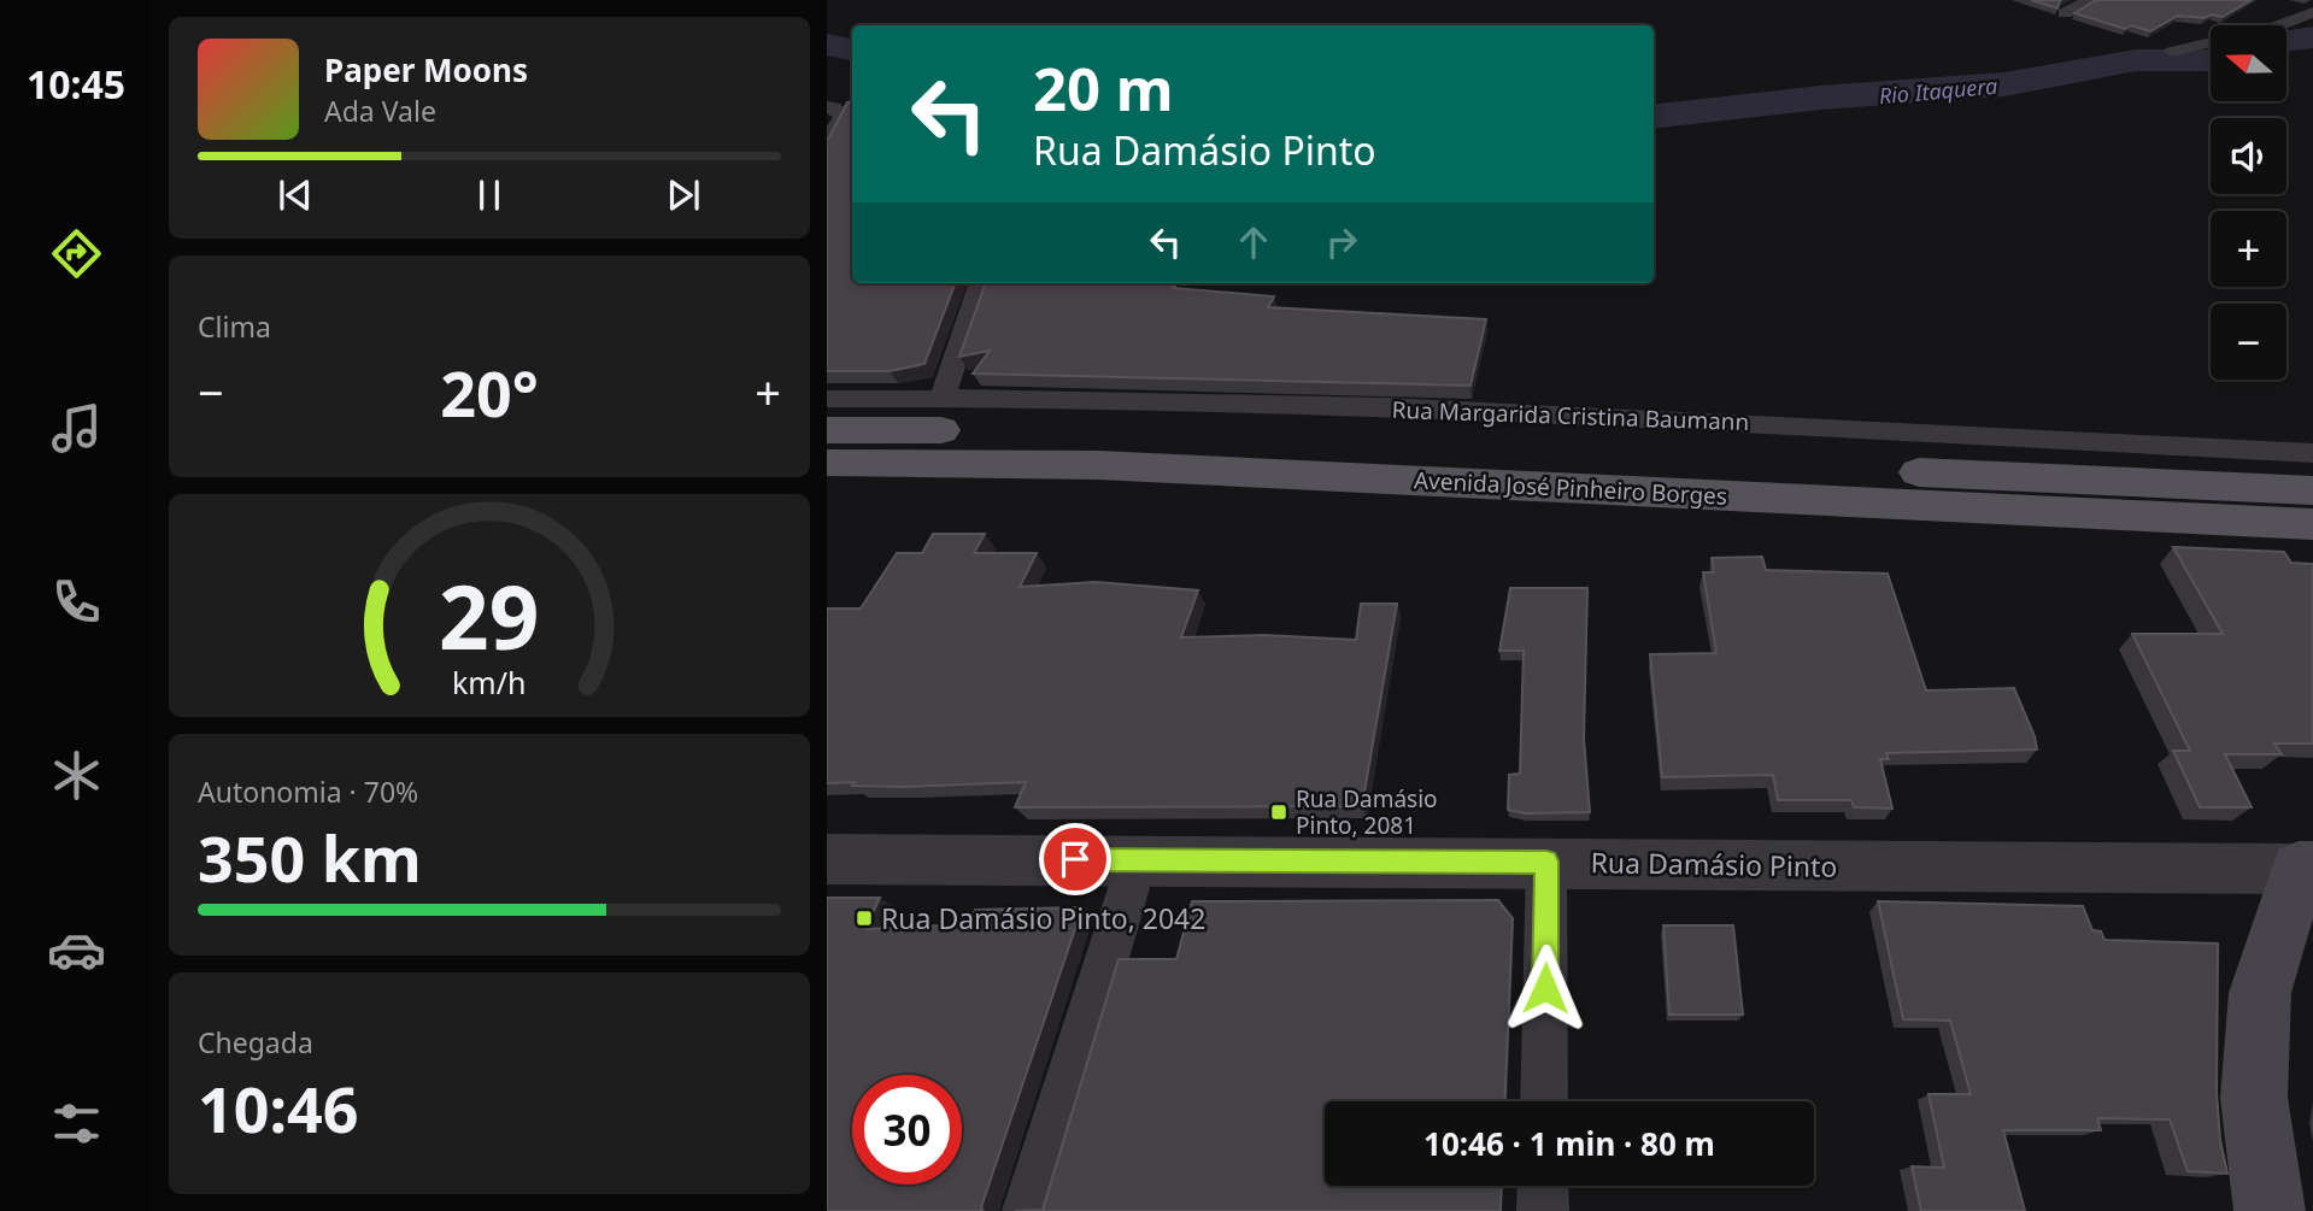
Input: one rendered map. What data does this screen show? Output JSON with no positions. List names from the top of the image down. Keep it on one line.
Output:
{"streets":{"main road":["Avenida José Pinheiro Borges"],"street":["Rua Margarida Cristina Baumann","Rua Damásio Pinto"]},"water":["Rio Itaquera"],"places":{"transit":["Rua Damásio Pinto, 2081","Rua Damásio Pinto, 2042"]},"north":"left","page":{"tabs":"10:45","map_buttons":["+","−"],"turn":["20 m","Rua Damásio Pinto"],"song":["Paper Moons","Ada Vale"],"tile":["Clima",["Autonomia · 70%","350 km"],["Chegada","10:46"]],"heat":["−","20°","+"],"limit":"30","trip":"10:46 · 1 min · 80 m","gauge":["29","km/h"]}}
